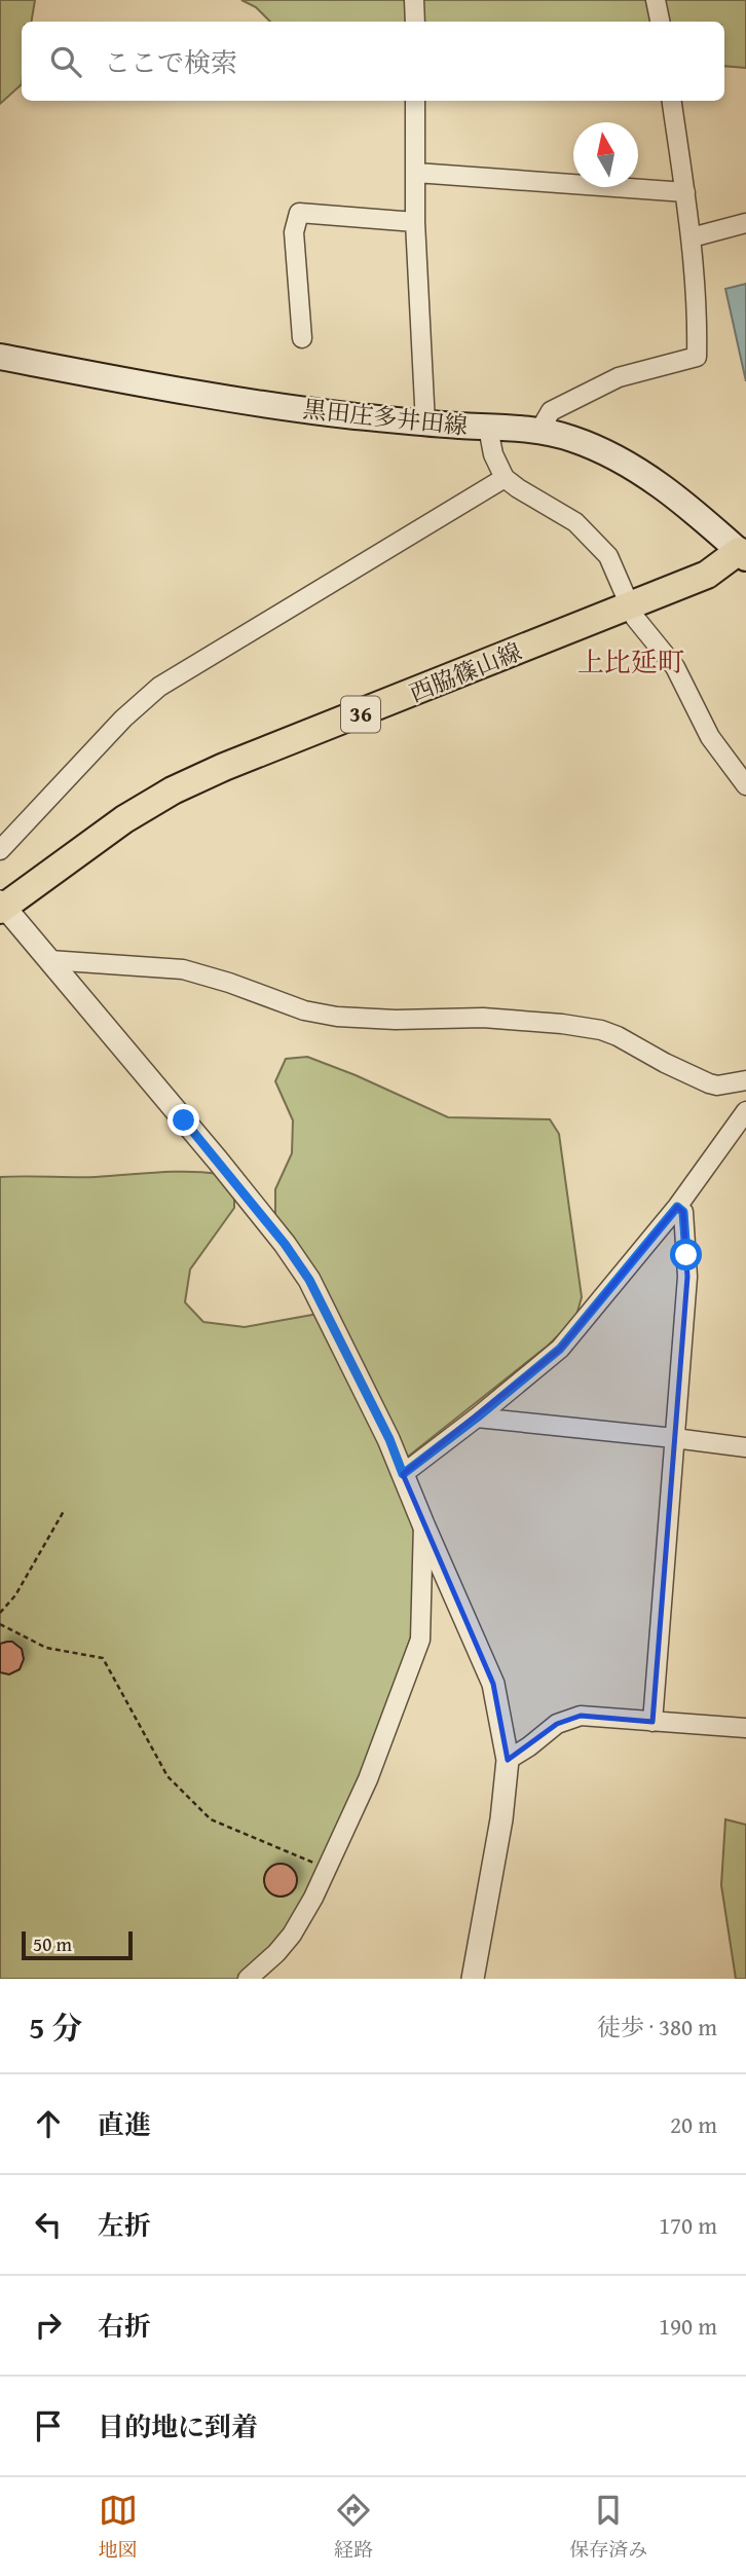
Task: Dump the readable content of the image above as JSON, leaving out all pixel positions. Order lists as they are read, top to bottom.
{
  "streets": {
    "main road": ["黒田庄多井田線", "西脇篠山線", "36"]
  },
  "crossings": [
    ["黒田庄多井田線", "西脇篠山線"]
  ],
  "districts": ["上比延町"],
  "scale_bar": "50 m",
  "north": "top",
  "page": {
    "search": "ここで検索",
    "scale": "50 m",
    "heading": ["5 分", "徒歩 · 380 m"],
    "list": [
      ["直進", "20 m"],
      ["左折", "170 m"],
      ["右折", "190 m"],
      "目的地に到着"
    ],
    "nav": ["地図", "経路", "保存済み"]
  }
}
